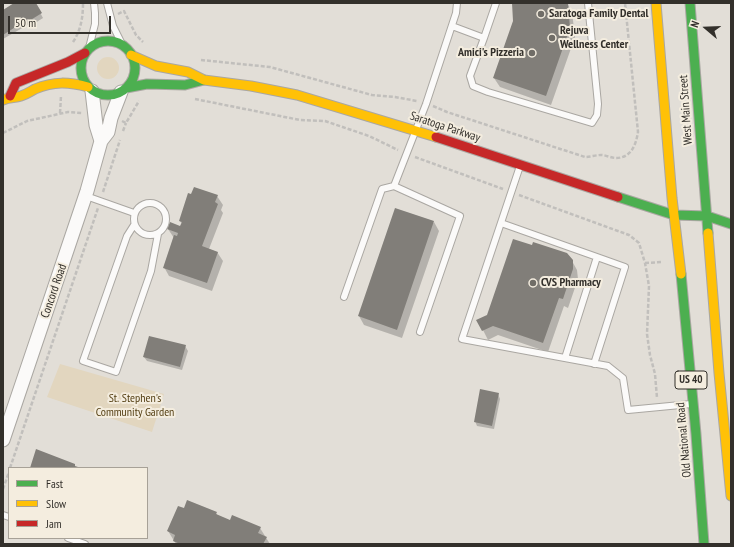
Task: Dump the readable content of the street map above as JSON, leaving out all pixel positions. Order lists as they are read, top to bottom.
{
  "streets": {
    "street": [
      "West Main Street",
      "Saratoga Parkway",
      "Concord Road",
      "US 40",
      "Old National Road"
    ]
  },
  "crossings": [
    ["West Main Street", "Saratoga Parkway"],
    ["West Main Street", "US 40"],
    ["West Main Street", "Old National Road"],
    ["Saratoga Parkway", "Concord Road"],
    ["Saratoga Parkway", "US 40"],
    ["Saratoga Parkway", "Old National Road"]
  ],
  "parks": ["St. Stephen's Community Garden"],
  "places": [
    "Saratoga Family Dental",
    "Rejuva Wellness Center",
    "Amici's Pizzeria",
    "CVS Pharmacy"
  ],
  "legend": ["Fast", "Slow", "Jam"],
  "scale_bar": "50 m",
  "north": "left"
}
